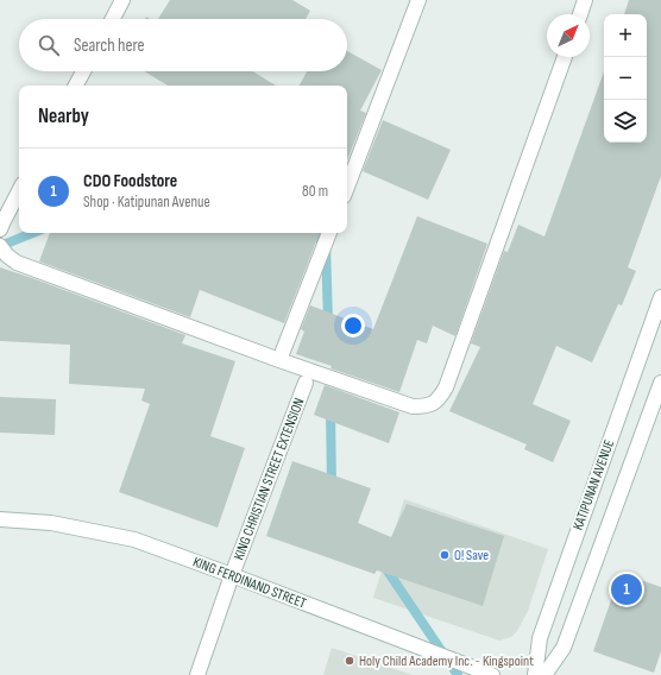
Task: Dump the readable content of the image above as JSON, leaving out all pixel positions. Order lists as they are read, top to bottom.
{
  "streets": {
    "main road": ["KING CHRISTIAN STREET EXTENSION", "KATIPUNAN AVENUE", "KING FERDINAND STREET"]
  },
  "crossings": [
    ["KING CHRISTIAN STREET EXTENSION", "KING FERDINAND STREET"]
  ],
  "places": ["O! Save", "Holy Child Academy Inc. - Kingspoint"],
  "north": "top right",
  "page": {
    "map_buttons": ["+", "−"],
    "search": "Search here",
    "heading": "Nearby",
    "list": [
      {
        "mark": "1",
        "name": "CDO Foodstore",
        "note": "Shop · Katipunan Avenue",
        "value": "80 m"
      }
    ],
    "pins": "1"
  }
}
